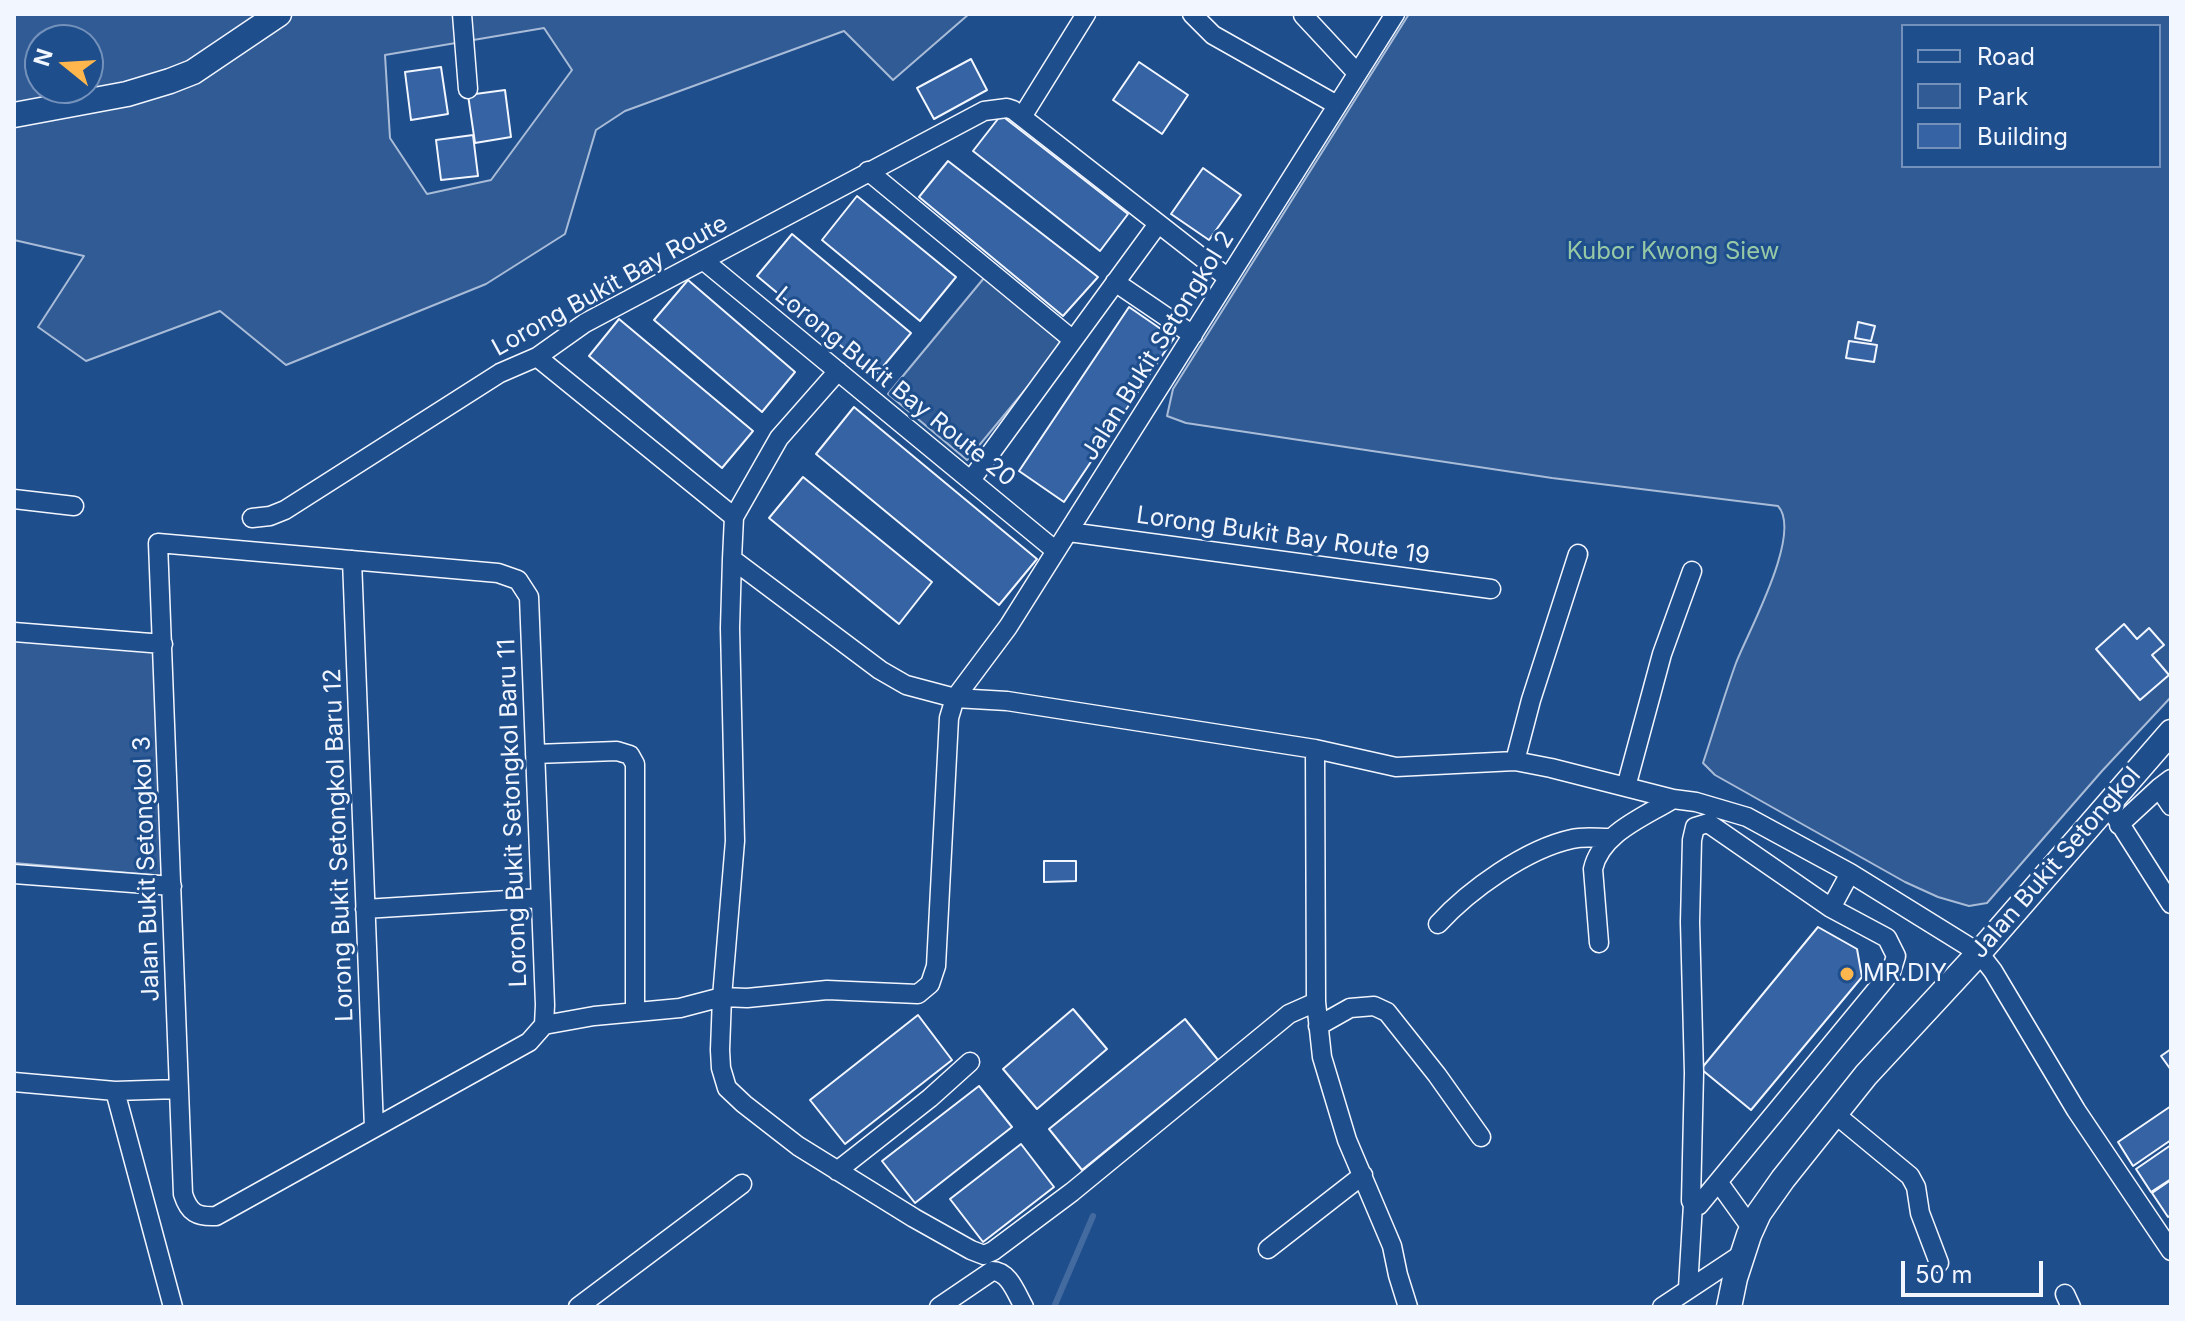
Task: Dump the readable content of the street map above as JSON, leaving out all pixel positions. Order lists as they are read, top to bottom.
{
  "streets": {
    "street": [
      "Lorong Bukit Bay Route",
      "Jalan Bukit Setongkol 2",
      "Lorong Bukit Bay Route 20",
      "Lorong Bukit Bay Route 19",
      "Lorong Bukit Setongkol Baru 11",
      "Lorong Bukit Setongkol Baru 12",
      "Jalan Bukit Setongkol",
      "Jalan Bukit Setongkol 3"
    ]
  },
  "crossings": [
    ["Lorong Bukit Bay Route", "Lorong Bukit Bay Route 20"],
    ["Jalan Bukit Setongkol 2", "Lorong Bukit Bay Route 20"],
    ["Jalan Bukit Setongkol 2", "Lorong Bukit Bay Route 19"],
    ["Lorong Bukit Setongkol Baru 11", "Lorong Bukit Setongkol Baru 12"],
    ["Lorong Bukit Setongkol Baru 11", "Jalan Bukit Setongkol 3"],
    ["Lorong Bukit Setongkol Baru 12", "Jalan Bukit Setongkol 3"]
  ],
  "parks": ["Kubor Kwong Siew"],
  "places": ["MR.DIY"],
  "legend": ["Road", "Park", "Building"],
  "scale_bar": "50 m",
  "north": "left"
}
